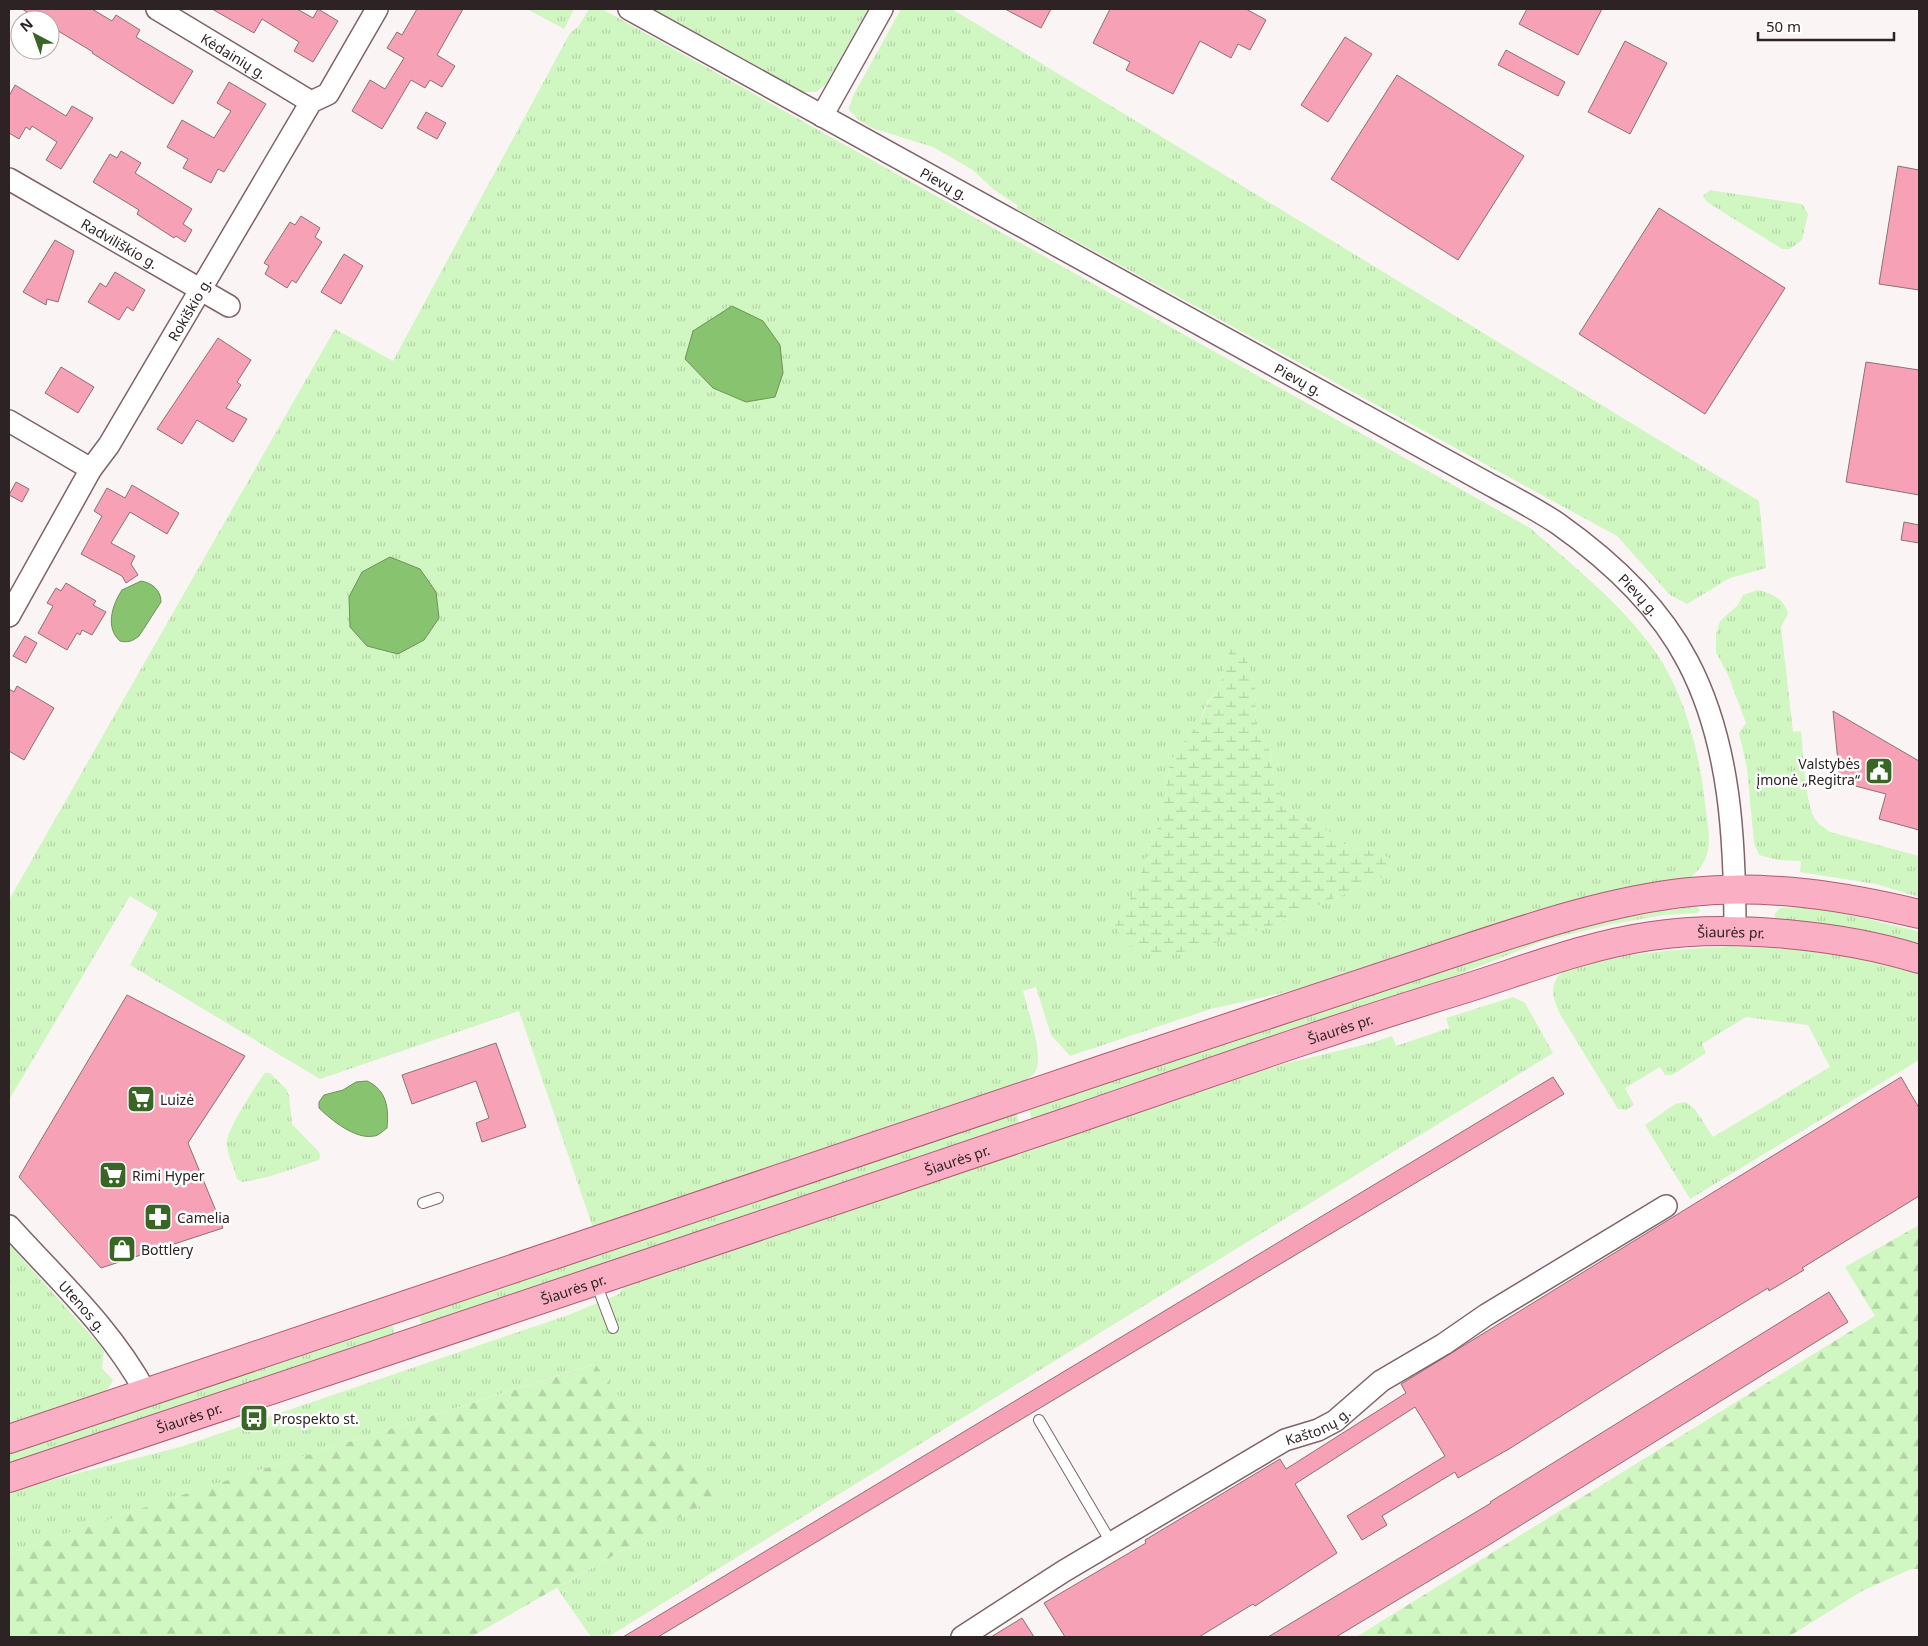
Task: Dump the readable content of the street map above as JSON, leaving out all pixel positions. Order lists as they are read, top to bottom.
{
  "streets": {
    "main road": ["Šiaurės pr."],
    "street": [
      "Kėdainių g.",
      "Pievų g.",
      "Radviliškio g.",
      "Rokiškio g.",
      "Utenos g.",
      "Kaštonų g."
    ]
  },
  "crossings": [
    ["Kėdainių g.", "Rokiškio g."],
    ["Pievų g.", "Šiaurės pr."],
    ["Radviliškio g.", "Rokiškio g."]
  ],
  "places": {
    "public building": ["Valstybės įmonė „Regitra“"],
    "supermarket": ["Luizė", "Rimi Hyper"],
    "pharmacy": ["Camelia"],
    "shop": ["Bottlery"],
    "bus stop": ["Prospekto st."]
  },
  "scale_bar": "50 m",
  "north": "top left"
}
